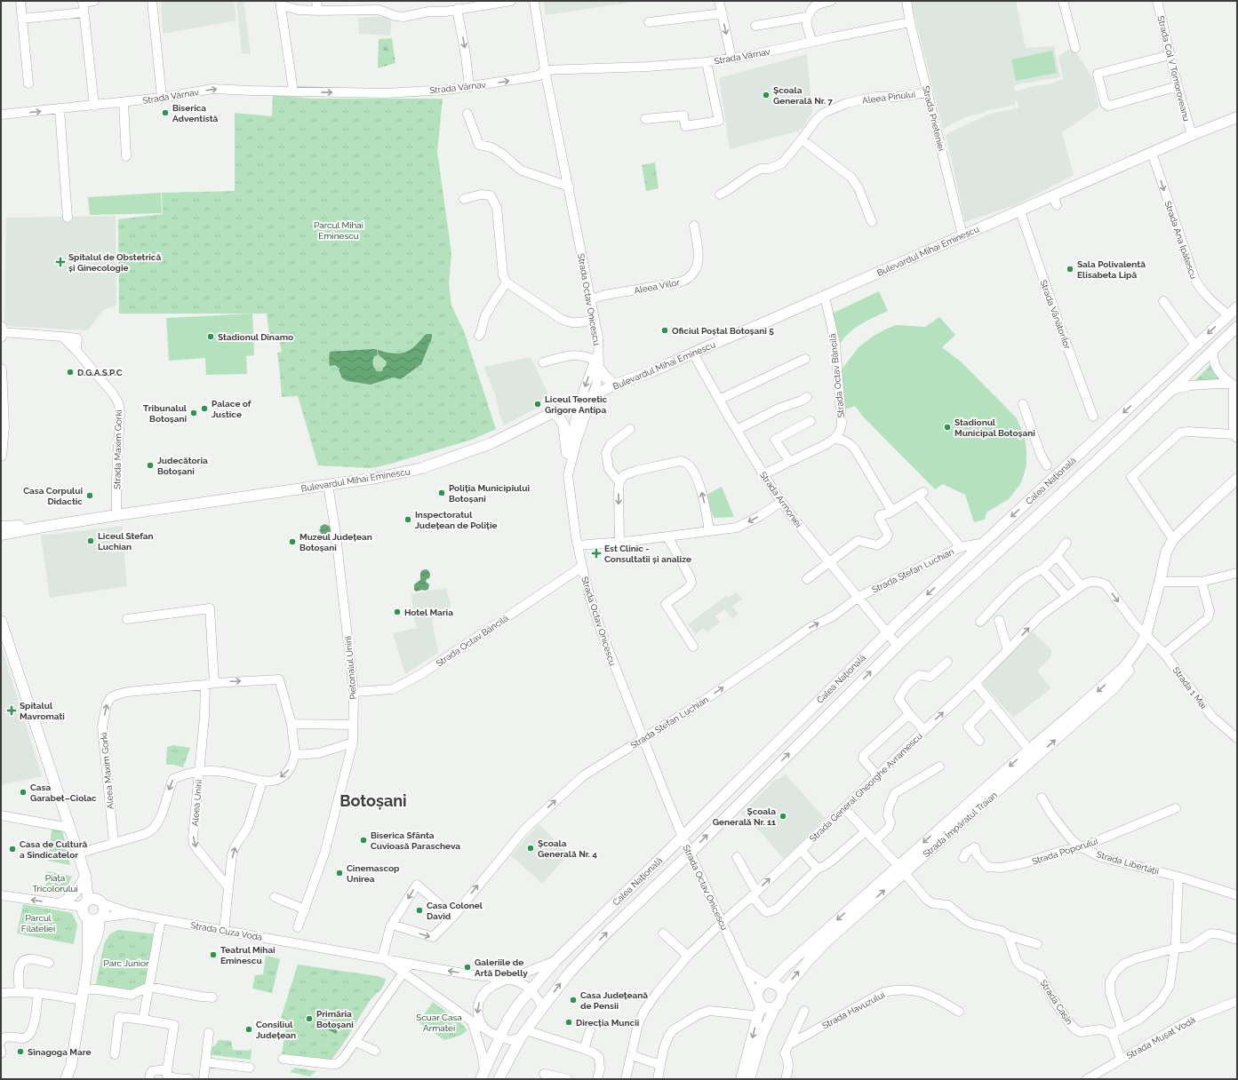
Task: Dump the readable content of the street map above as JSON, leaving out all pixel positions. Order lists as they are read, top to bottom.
{
  "streets": {
    "main road": ["Bulevardul Mihai Eminescu", "Calea Națională", "Strada Împăratul Traian"],
    "street": [
      "Strada Vârnav",
      "Strada Col V Tomoroveanu",
      "Aleea Pinului",
      "Strada Prieteniei",
      "Strada Ana Ipătescu",
      "Aleea Viilor",
      "Strada Octav Onicescu",
      "Strada Vânătorilor",
      "Strada Octav Băncilă",
      "Strada Maxim Gorki",
      "Strada Armoniei",
      "Strada Ștefan Luchian",
      "Pietonalul Unirii",
      "Strada 1 Mai",
      "Aleea Maxim Gorki",
      "Strada General Gheorghe Avramescu",
      "Aleea Unirii",
      "Strada Poporului",
      "Strada Libertății",
      "Strada Cuza Vodă",
      "Strada Cașin",
      "Strada Havuzului",
      "Strada Mușat Vodă"
    ]
  },
  "crossings": [
    ["Strada Vârnav", "Strada Prieteniei"],
    ["Strada Vârnav", "Strada Octav Onicescu"],
    ["Strada Col V Tomoroveanu", "Bulevardul Mihai Eminescu"],
    ["Aleea Pinului", "Strada Prieteniei"],
    ["Strada Prieteniei", "Bulevardul Mihai Eminescu"],
    ["Strada Ana Ipătescu", "Bulevardul Mihai Eminescu"],
    ["Strada Ana Ipătescu", "Calea Națională"],
    ["Bulevardul Mihai Eminescu", "Strada Octav Onicescu"],
    ["Bulevardul Mihai Eminescu", "Strada Vânătorilor"],
    ["Bulevardul Mihai Eminescu", "Strada Octav Băncilă"],
    ["Bulevardul Mihai Eminescu", "Strada Maxim Gorki"],
    ["Bulevardul Mihai Eminescu", "Strada Armoniei"],
    ["Bulevardul Mihai Eminescu", "Pietonalul Unirii"],
    ["Aleea Viilor", "Strada Octav Onicescu"],
    ["Strada Octav Onicescu", "Strada Octav Băncilă"],
    ["Strada Octav Onicescu", "Calea Națională"],
    ["Strada Octav Onicescu", "Strada Ștefan Luchian"],
    ["Strada Octav Onicescu", "Strada General Gheorghe Avramescu"],
    ["Strada Octav Onicescu", "Strada Împăratul Traian"],
    ["Strada Octav Băncilă", "Pietonalul Unirii"],
    ["Calea Națională", "Strada Armoniei"],
    ["Calea Națională", "Strada Ștefan Luchian"],
    ["Calea Națională", "Strada Cuza Vodă"],
    ["Strada Armoniei", "Strada Ștefan Luchian"],
    ["Strada 1 Mai", "Strada General Gheorghe Avramescu"],
    ["Strada 1 Mai", "Strada Împăratul Traian"],
    ["Strada General Gheorghe Avramescu", "Strada Împăratul Traian"],
    ["Strada Poporului", "Strada Libertății"]
  ],
  "one_way": ["Strada Vârnav", "Strada Ștefan Luchian"],
  "districts": ["Botoșani"],
  "parks": [
    "Parcul Mihai Eminescu",
    "Piața Tricolorului",
    "Parcul Filateliei",
    "Parc Junior",
    "Scuar Casa Armatei"
  ],
  "places": {
    "other": [
      "Școala Generală Nr. 7",
      "Biserica Adventistă",
      "Sala Polivalentă Elisabeta Lipă",
      "Oficiul Poștal Botoșani 5",
      "Stadionul Dinamo",
      "D.G.A.S.P.C",
      "Liceul Teoretic Grigore Antipa",
      "Palace of Justice",
      "Tribunalul Botoșani",
      "Stadionul Municipal Botoșani",
      "Judecătoria Botoșani",
      "Poliția Municipiului Botoșani",
      "Casa Corpului Didactic",
      "Inspectoratul Județean de Poliție",
      "Liceul Stefan Luchian",
      "Muzeul Județean Botoșani",
      "Hotel Maria",
      "Casa Garabet–Ciolac",
      "Școala Generală Nr. 11",
      "Biserica Sfânta Cuvioasă Parascheva",
      "Școala Generală Nr. 4",
      "Casa de Cultură a Sindicatelor",
      "Cinemascop Unirea",
      "Casa Colonel David",
      "Teatrul Mihai Eminescu",
      "Galeriile de Artă Debelly",
      "Casa Județeană de Pensii",
      "Primăria Botoșani",
      "Direcția Muncii",
      "Consiliul Județean",
      "Sinagoga Mare"
    ],
    "health": ["Spitalul de Obstetrică și Ginecologie", "Est Clinic - Consultatii și analize", "Spitalul Mavromati"]
  }
}
